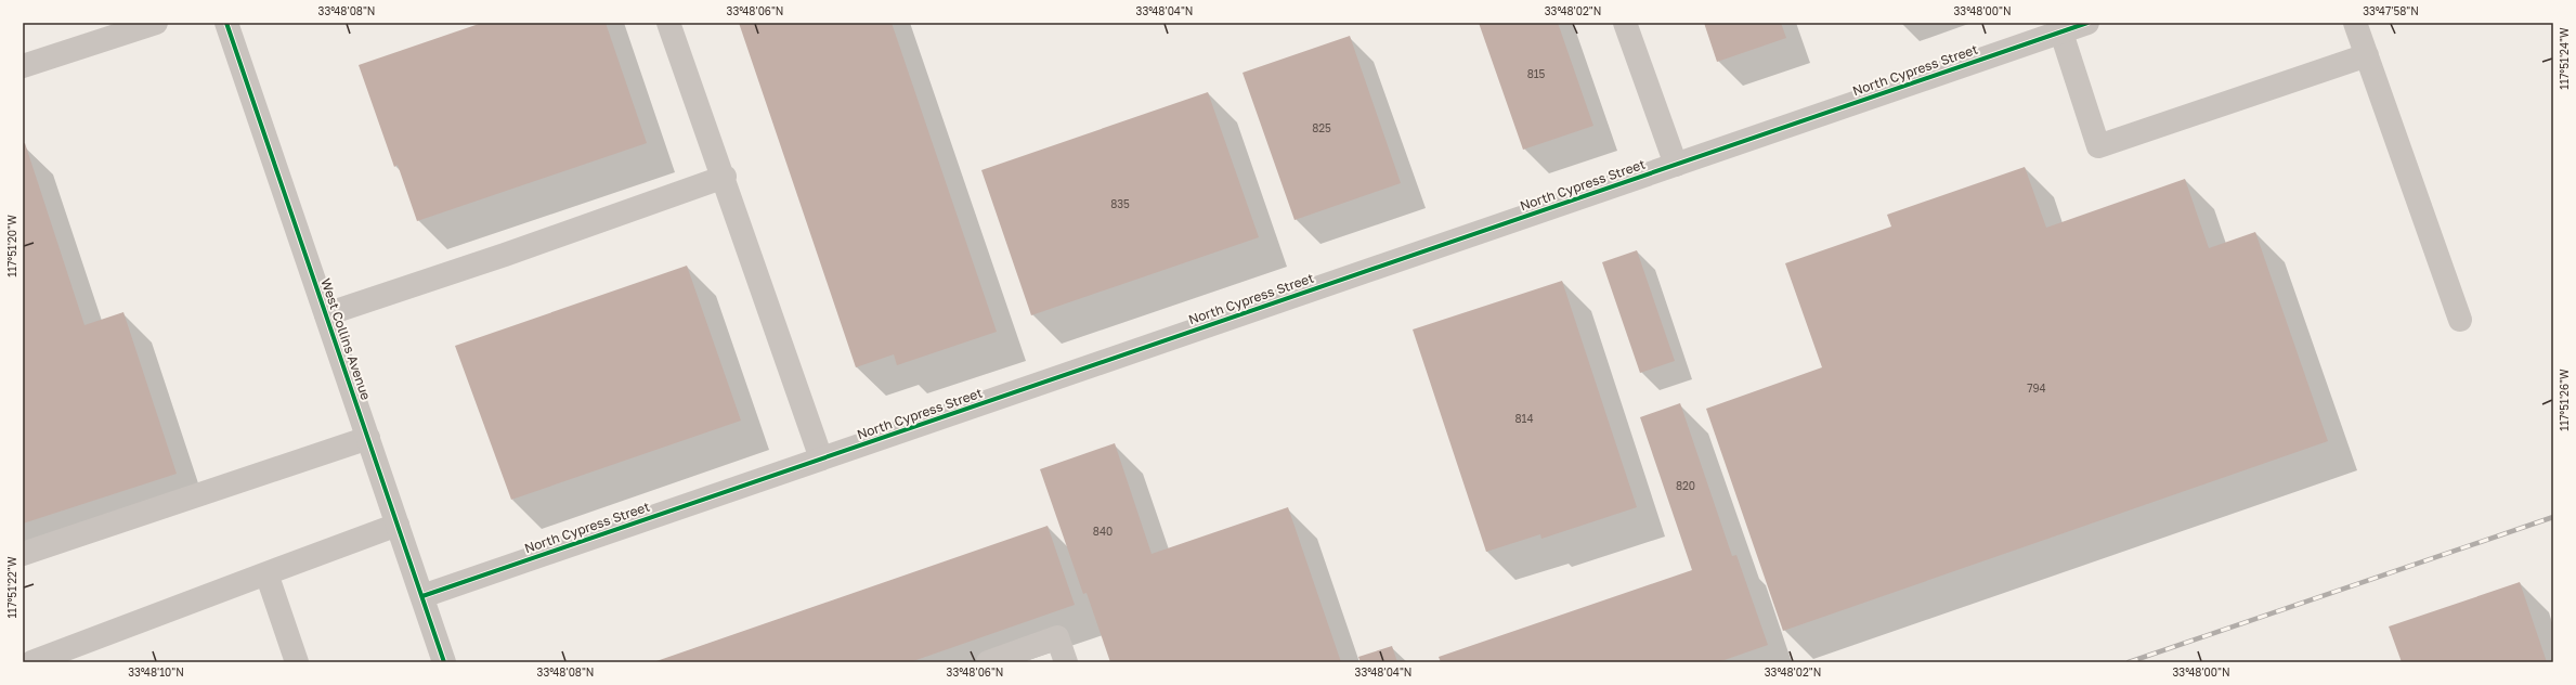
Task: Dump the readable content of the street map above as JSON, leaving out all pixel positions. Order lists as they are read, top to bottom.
{
  "streets": {
    "street": ["North Cypress Street", "West Collins Avenue"]
  },
  "crossings": [
    ["North Cypress Street", "West Collins Avenue"]
  ],
  "house_numbers": [
    "815",
    "825",
    "835",
    "794",
    "814",
    "820",
    "840"
  ],
  "coordinates": [
    "33°48'08\"N",
    "33°48'06\"N",
    "33°48'04\"N",
    "33°48'02\"N",
    "33°48'00\"N",
    "33°47'58\"N",
    "117°51'24\"W",
    "117°51'20\"W",
    "117°51'26\"W",
    "117°51'22\"W",
    "33°48'10\"N"
  ]
}
